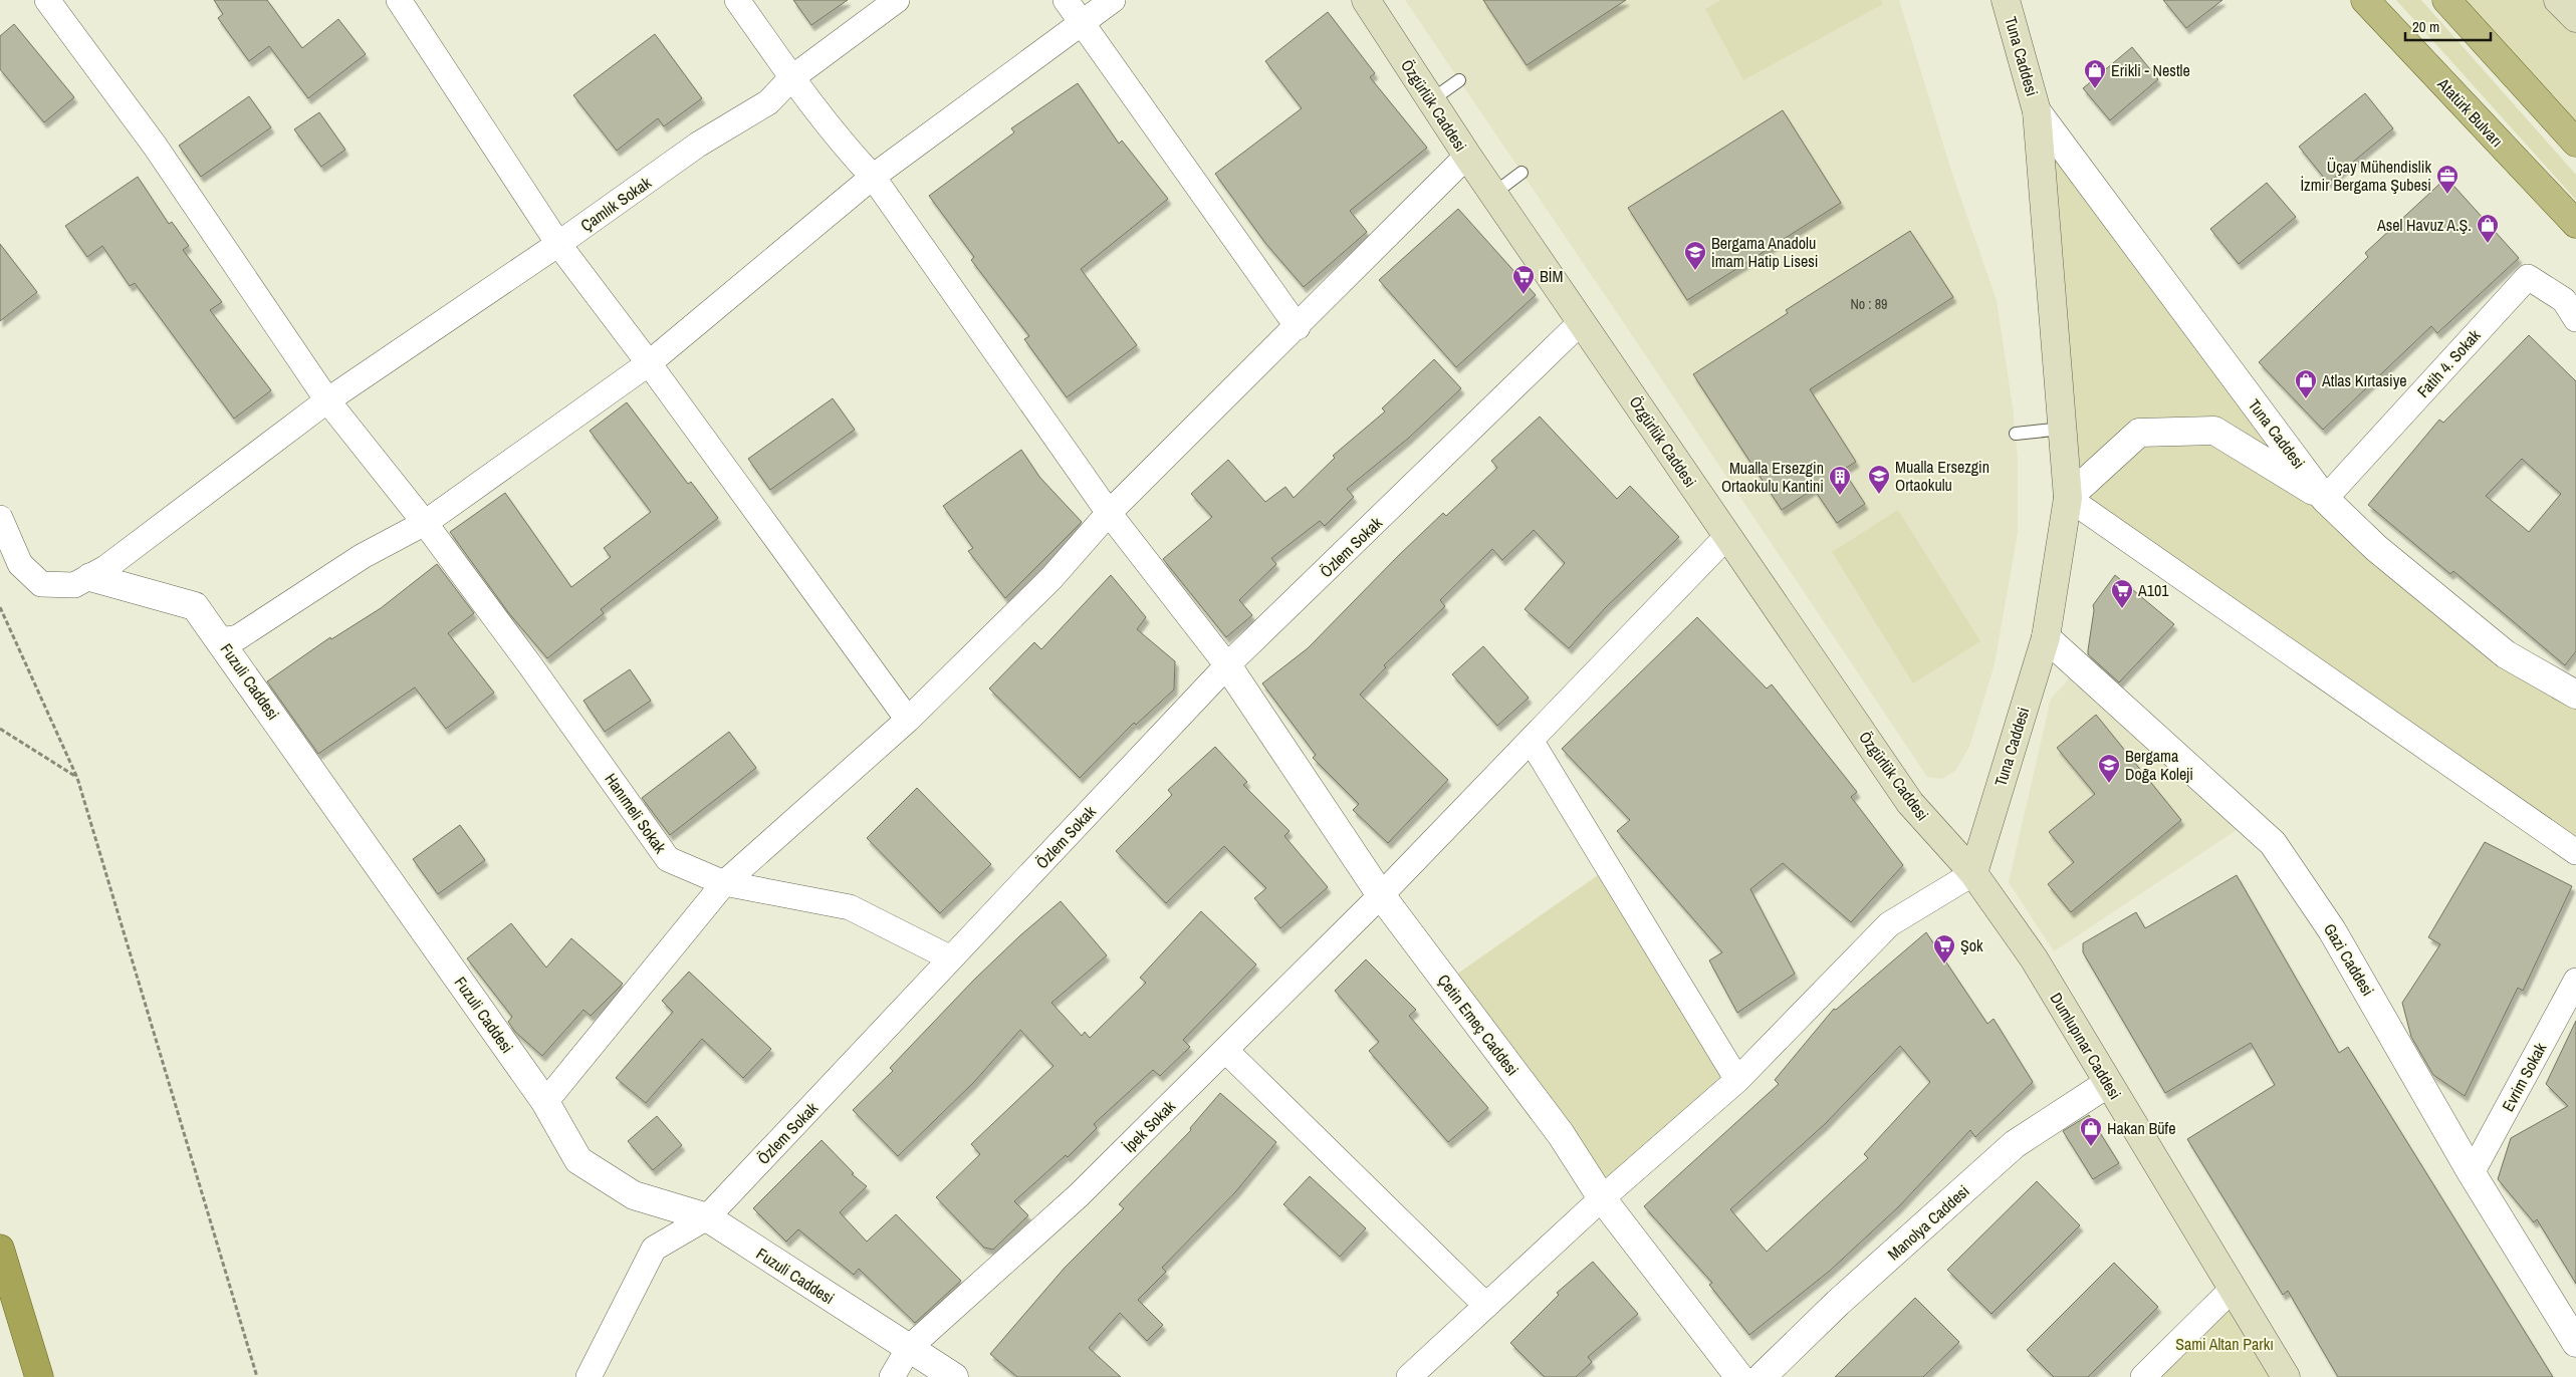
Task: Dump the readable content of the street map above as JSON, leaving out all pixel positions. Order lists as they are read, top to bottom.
{
  "streets": {
    "main road": [
      "Tuna Caddesi",
      "Özgürlük Caddesi",
      "Atatürk Bulvarı",
      "Dumlupınar Caddesi"
    ],
    "street": [
      "Çamlık Sokak",
      "Fatih 4. Sokak",
      "Özlem Sokak",
      "Fuzuli Caddesi",
      "Hanımeli Sokak",
      "Gazi Caddesi",
      "Çetin Emeç Caddesi",
      "Evrim Sokak",
      "İpek Sokak",
      "Manolya Caddesi"
    ]
  },
  "crossings": [
    ["Tuna Caddesi", "Özgürlük Caddesi"],
    ["Tuna Caddesi", "Fatih 4. Sokak"],
    ["Tuna Caddesi", "Gazi Caddesi"],
    ["Tuna Caddesi", "Dumlupınar Caddesi"],
    ["Özgürlük Caddesi", "Özlem Sokak"],
    ["Özgürlük Caddesi", "Dumlupınar Caddesi"],
    ["Özgürlük Caddesi", "İpek Sokak"],
    ["Çamlık Sokak", "Fuzuli Caddesi"],
    ["Çamlık Sokak", "Hanımeli Sokak"],
    ["Özlem Sokak", "Fuzuli Caddesi"],
    ["Özlem Sokak", "Hanımeli Sokak"],
    ["Özlem Sokak", "Çetin Emeç Caddesi"],
    ["Fuzuli Caddesi", "İpek Sokak"],
    ["Gazi Caddesi", "Evrim Sokak"],
    ["Çetin Emeç Caddesi", "İpek Sokak"],
    ["Dumlupınar Caddesi", "Manolya Caddesi"]
  ],
  "parks": ["Sami Altan Parkı"],
  "places": {
    "shop": [
      "Erikli - Nestle",
      "Asel Havuz A.Ş.",
      "Atlas Kırtasiye",
      "Hakan Büfe"
    ],
    "office": ["Üçay Mühendislik İzmir Bergama Şubesi"],
    "school or university": ["Bergama Anadolu İmam Hatip Lisesi", "Mualla Ersezgin Ortaokulu", "Bergama Doğa Koleji"],
    "supermarket": ["BİM", "A101", "Şok"],
    "building": ["Mualla Ersezgin Ortaokulu Kantini"]
  },
  "house_numbers": ["No : 89"],
  "scale_bar": "20 m"
}
